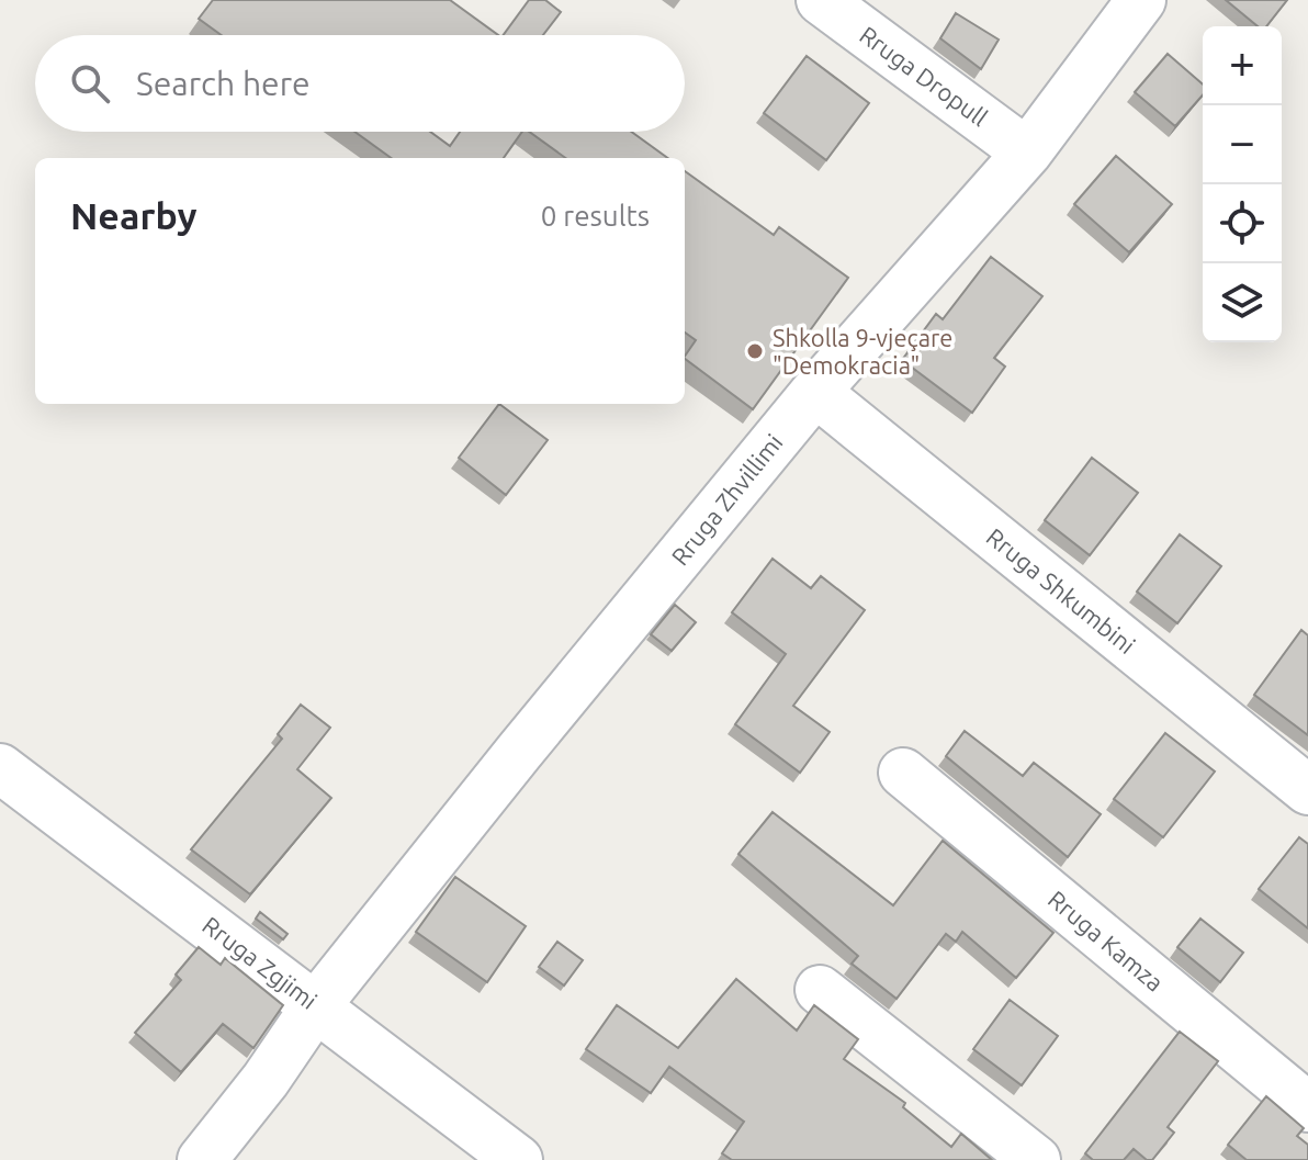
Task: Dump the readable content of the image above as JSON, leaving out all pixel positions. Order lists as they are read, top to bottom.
{
  "streets": {
    "street": [
      "Rruga Dropull",
      "Rruga Zhvillimi",
      "Rruga Shkumbini",
      "Rruga Kamza",
      "Rruga Zgjimi"
    ]
  },
  "crossings": [
    ["Rruga Dropull", "Rruga Zhvillimi"],
    ["Rruga Zhvillimi", "Rruga Shkumbini"],
    ["Rruga Zhvillimi", "Rruga Zgjimi"]
  ],
  "places": ["Shkolla 9-vjeçare \"Demokracia\""],
  "page": {
    "map_buttons": ["+", "−"],
    "search": "Search here",
    "heading": ["Nearby", "0 results"]
  }
}
